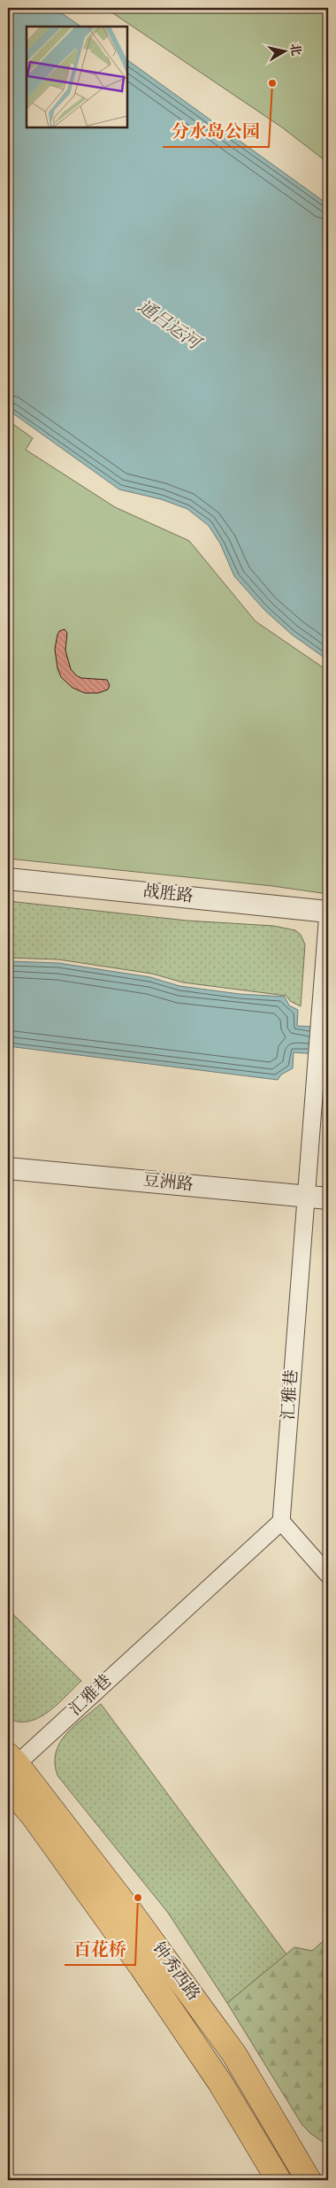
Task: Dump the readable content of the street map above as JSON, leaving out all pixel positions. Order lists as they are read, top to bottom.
{
  "streets": {
    "main road": ["钟秀西路"],
    "street": ["战胜路", "豆洲路", "汇雅巷"]
  },
  "crossings": [
    ["战胜路", "汇雅巷"],
    ["豆洲路", "汇雅巷"],
    ["汇雅巷", "钟秀西路"]
  ],
  "water": ["通吕运河"],
  "places": ["分水岛公园", "百花桥"],
  "north": "right"
}
